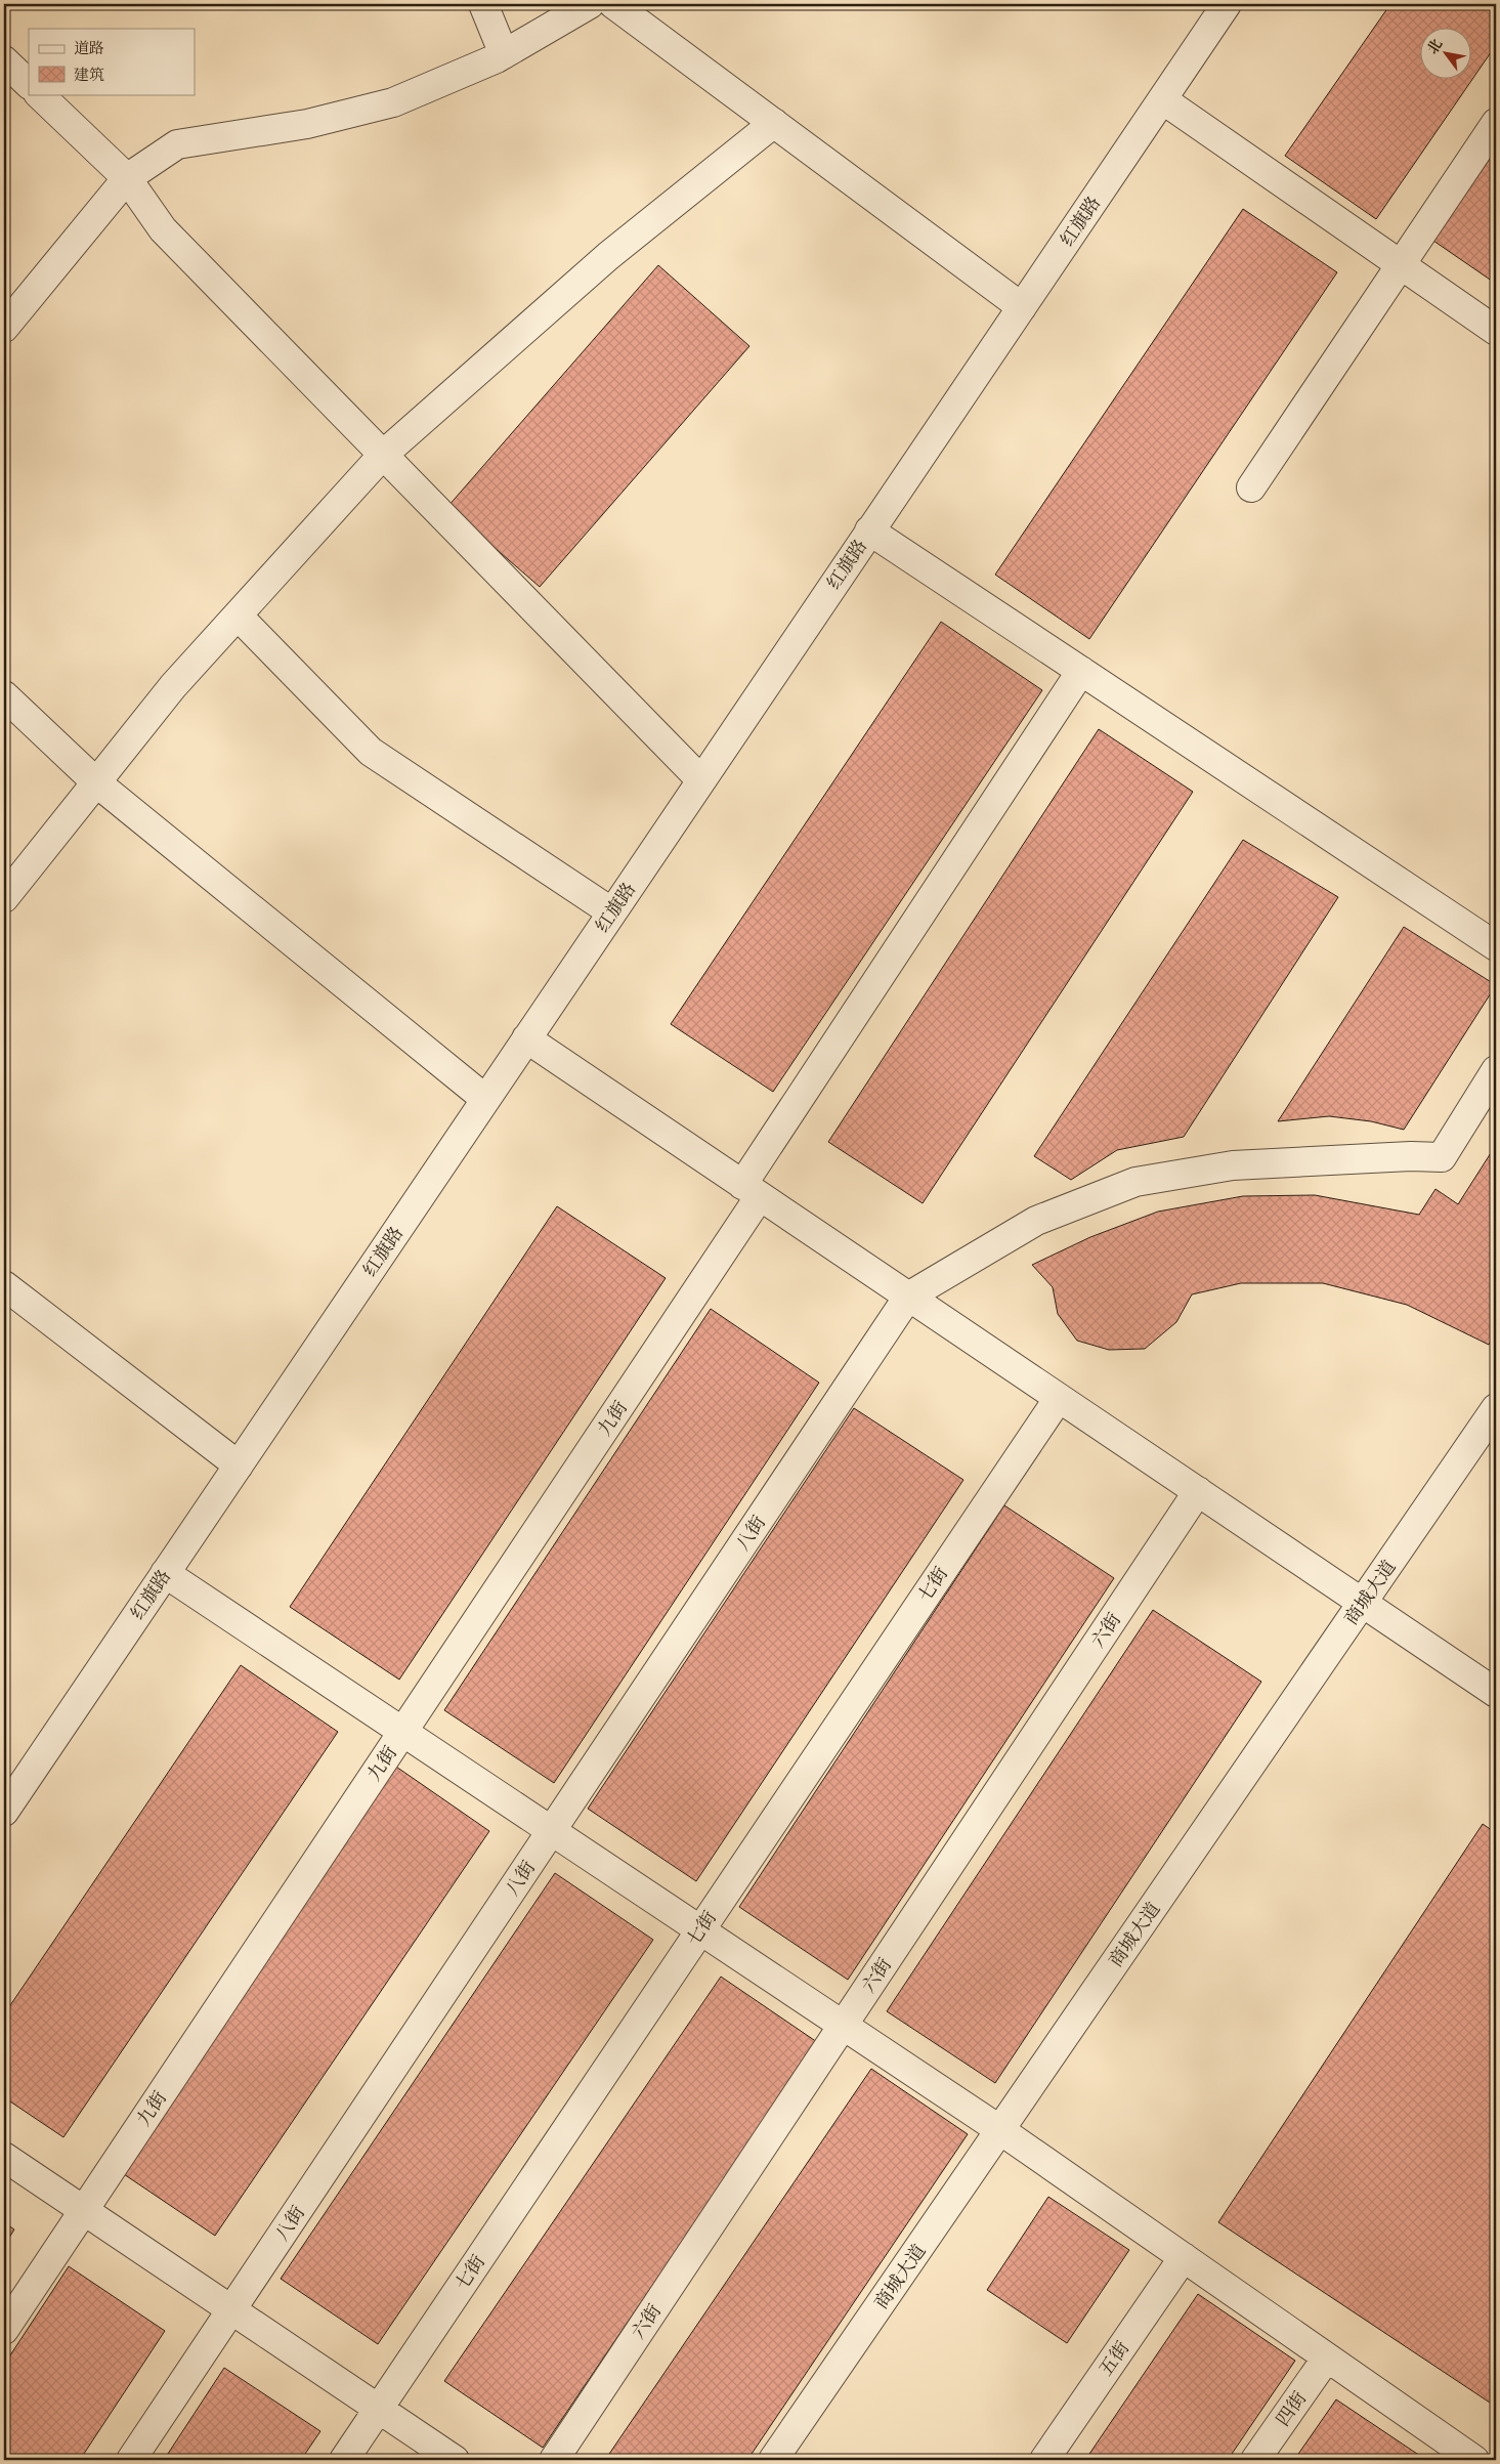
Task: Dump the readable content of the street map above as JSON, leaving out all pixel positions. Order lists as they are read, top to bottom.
{
  "streets": {
    "street": [
      "红旗路",
      "九街",
      "八街",
      "七街",
      "商城大道",
      "六街",
      "五街",
      "四街"
    ]
  },
  "legend": ["道路", "建筑"],
  "north": "top left"
}
